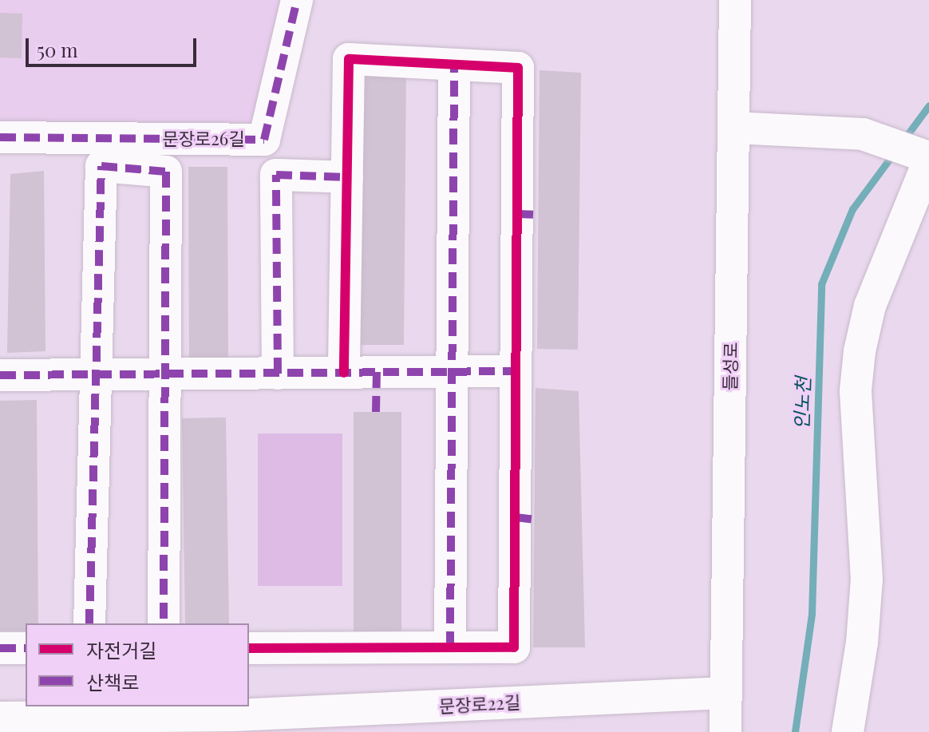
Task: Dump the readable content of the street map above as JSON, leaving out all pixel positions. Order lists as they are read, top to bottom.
{
  "streets": {
    "street": ["문장로26길", "들성로", "문장로22길"]
  },
  "crossings": [
    ["들성로", "문장로22길"]
  ],
  "water": ["인노천"],
  "legend": ["자전거길", "산책로"],
  "scale_bar": "50 m"
}
